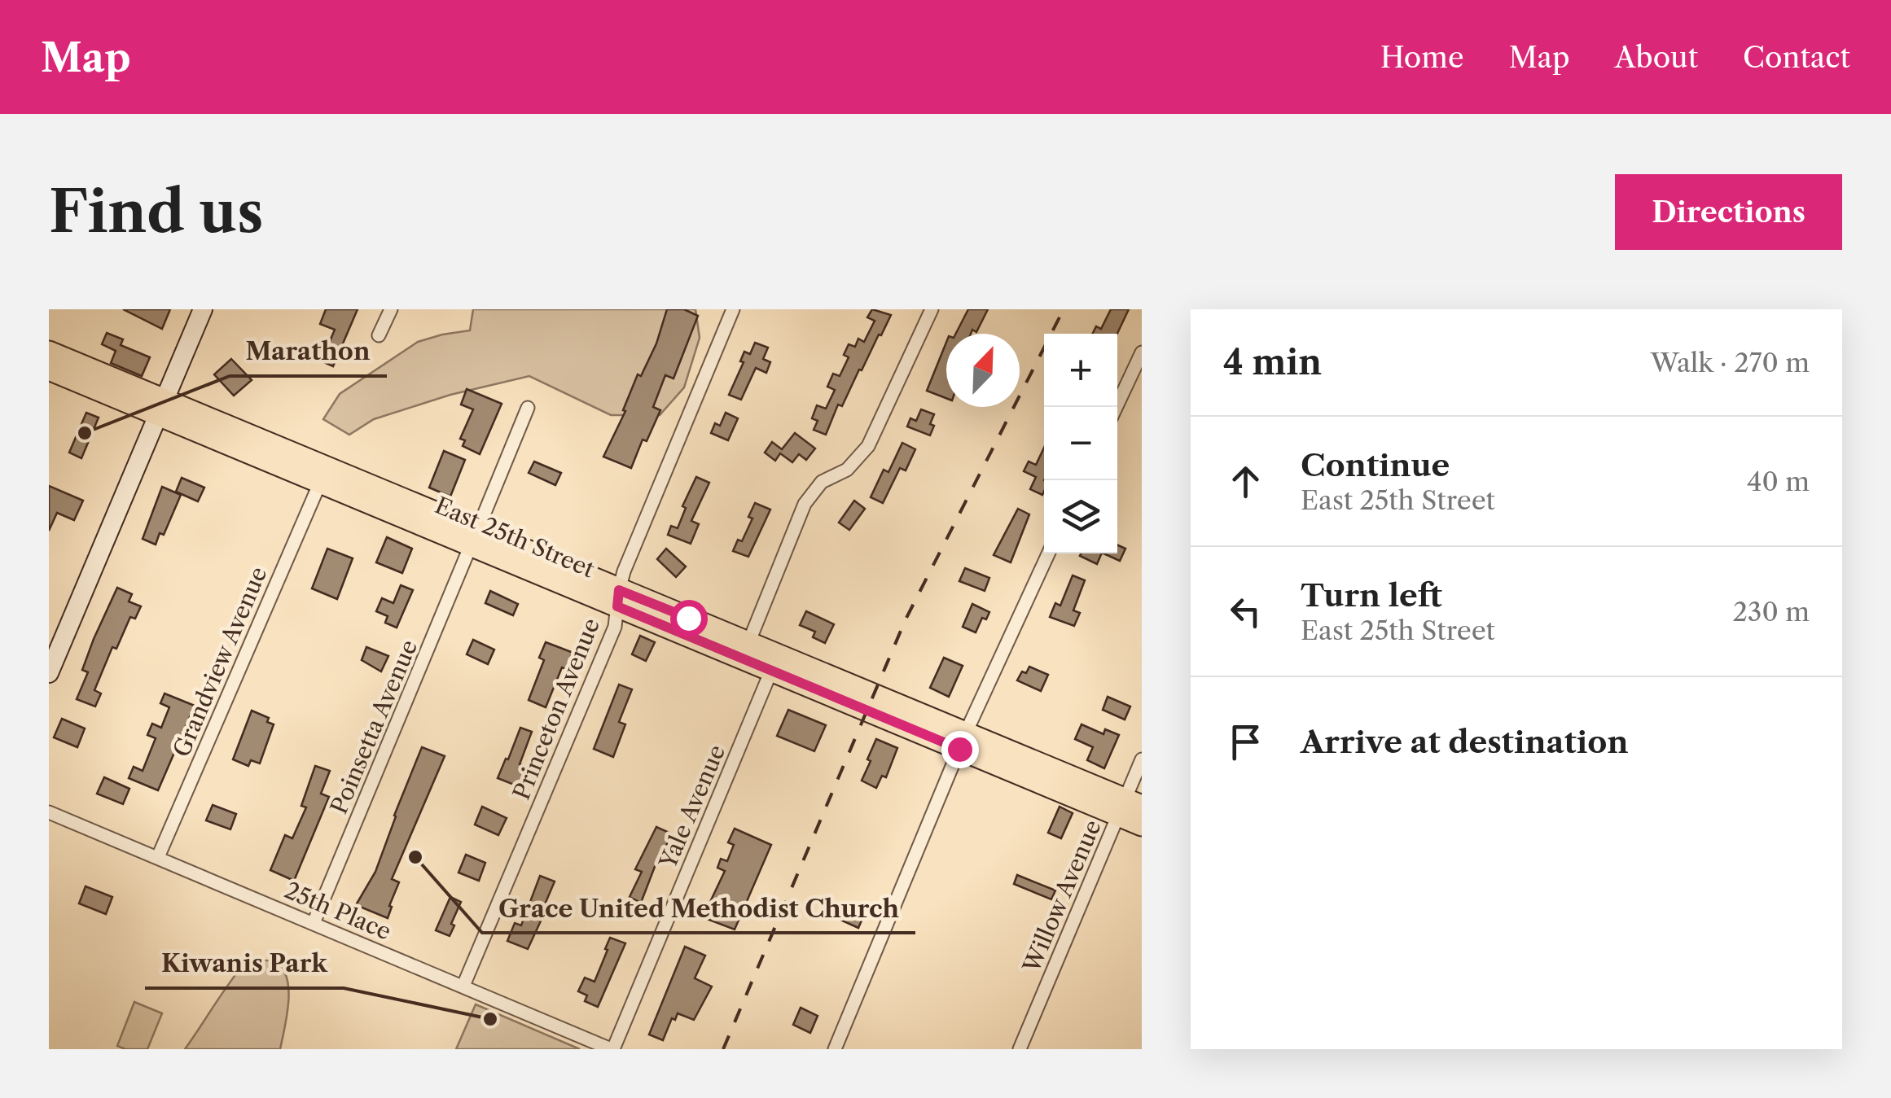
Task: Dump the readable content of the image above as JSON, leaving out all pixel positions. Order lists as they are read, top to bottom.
{
  "streets": {
    "main road": ["East 25th Street"],
    "street": [
      "Grandview Avenue",
      "Princeton Avenue",
      "Poinsetta Avenue",
      "Yale Avenue",
      "Willow Avenue",
      "25th Place"
    ]
  },
  "crossings": [
    ["East 25th Street", "Grandview Avenue"],
    ["East 25th Street", "Princeton Avenue"],
    ["East 25th Street", "Poinsetta Avenue"],
    ["East 25th Street", "Yale Avenue"],
    ["East 25th Street", "Willow Avenue"],
    ["Grandview Avenue", "25th Place"],
    ["Princeton Avenue", "25th Place"],
    ["Poinsetta Avenue", "25th Place"],
    ["Yale Avenue", "25th Place"]
  ],
  "places": ["Marathon", "Grace United Methodist Church", "Kiwanis Park"],
  "north": "top right",
  "page": {
    "header": "Map",
    "nav": [
      "Home",
      "Map",
      "About",
      "Contact"
    ],
    "buttons": "Directions",
    "title": "Find us",
    "heading": ["4 min", "Walk · 270 m"],
    "map_buttons": ["+", "−"],
    "list": [
      ["Continue", "East 25th Street", "40 m"],
      ["Turn left", "East 25th Street", "230 m"],
      "Arrive at destination"
    ]
  }
}
